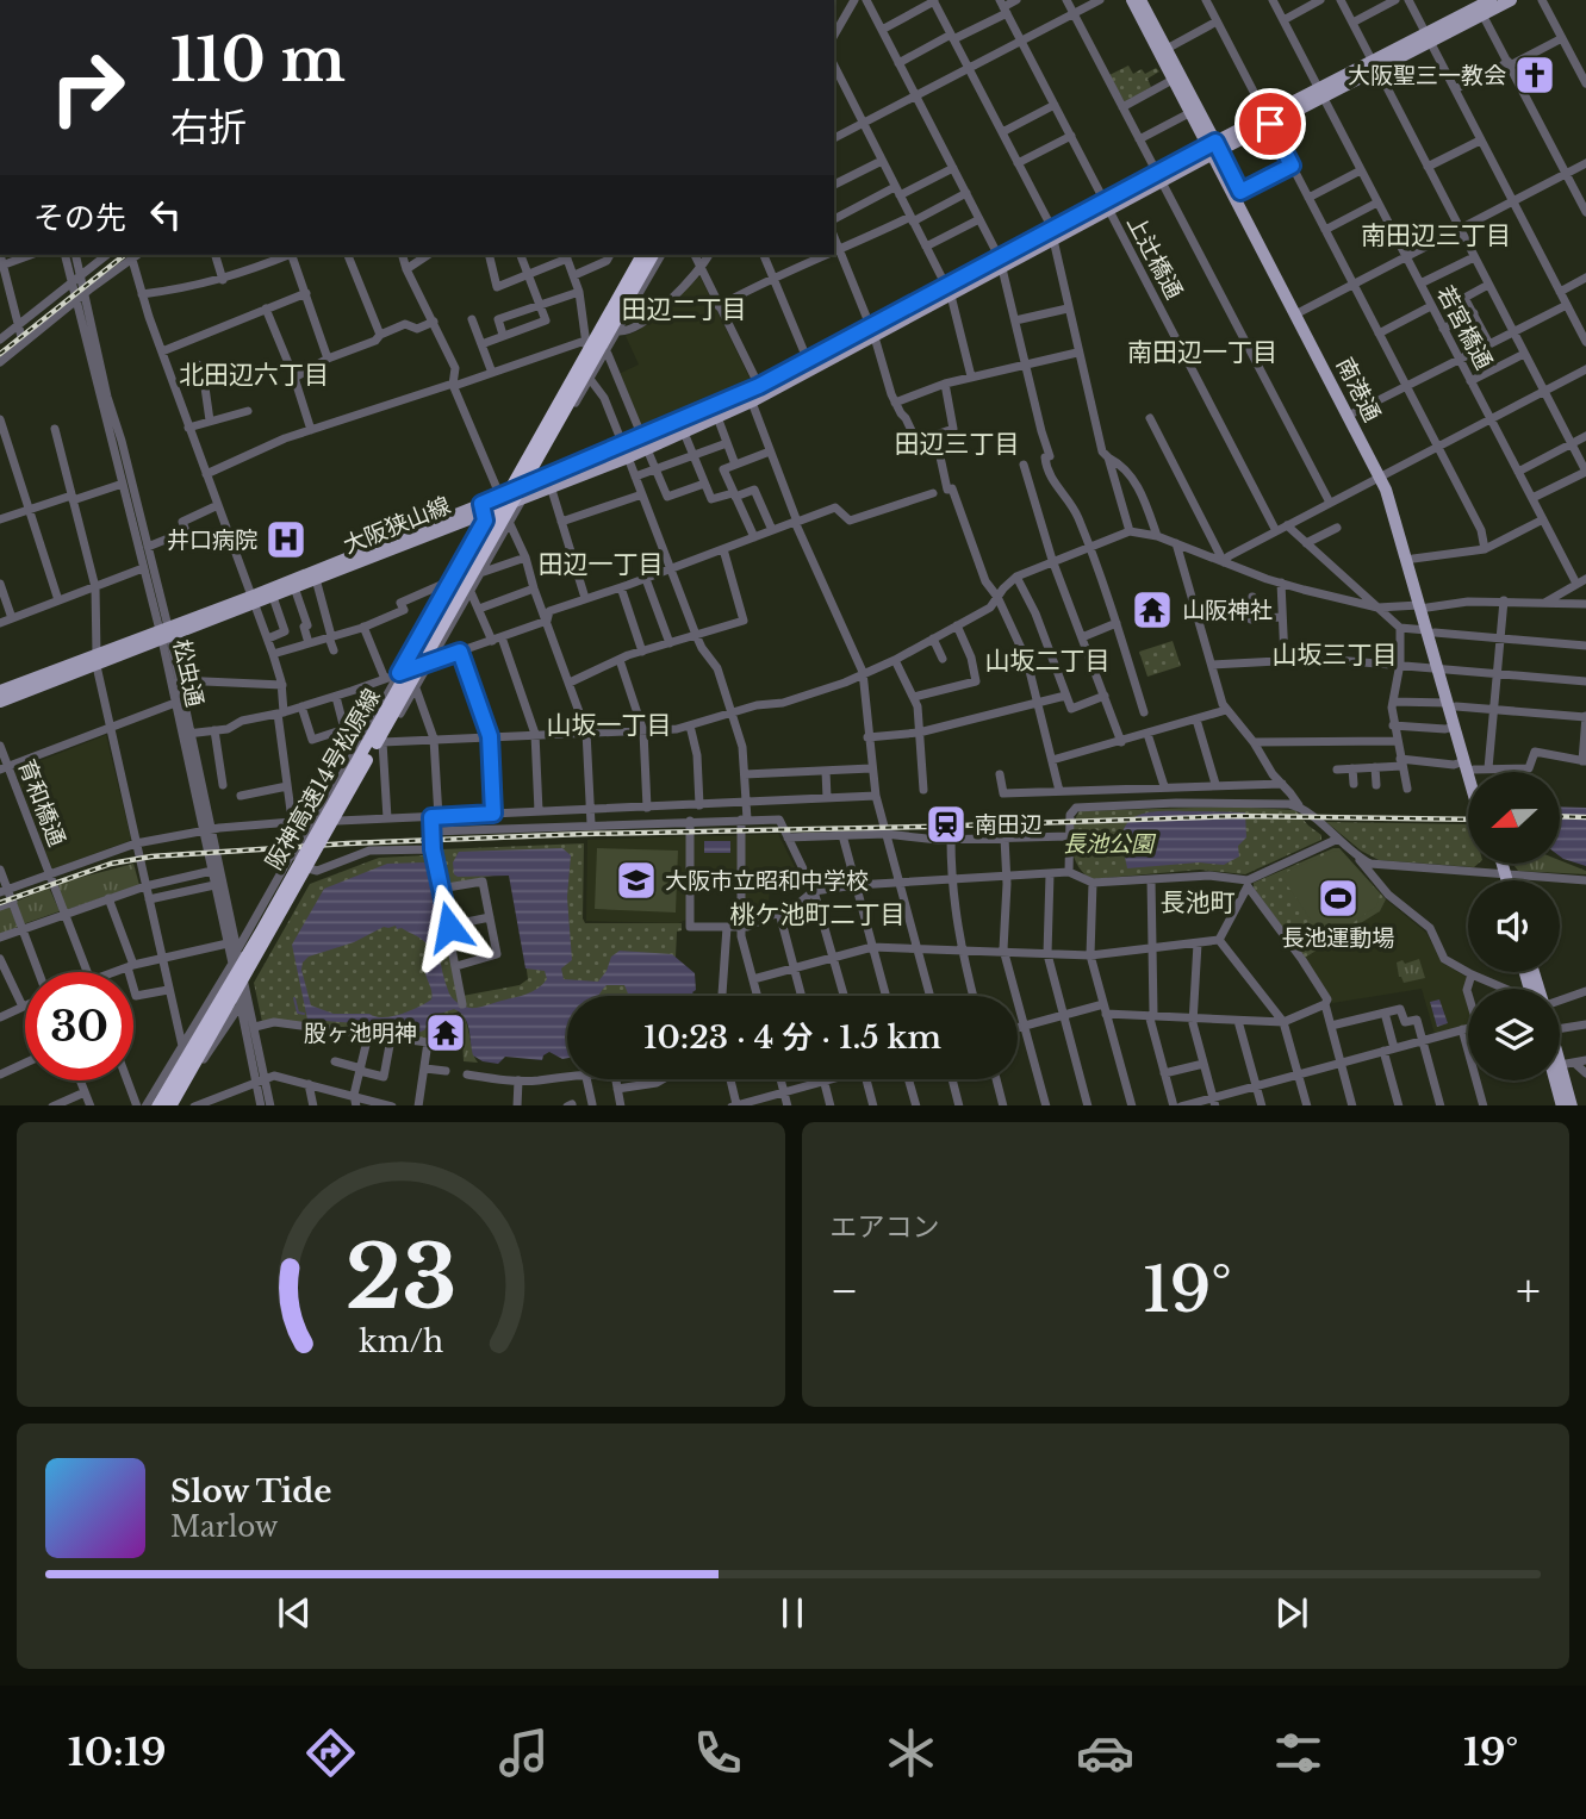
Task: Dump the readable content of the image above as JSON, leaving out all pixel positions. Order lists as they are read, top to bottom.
{
  "streets": {
    "highway": ["阪神高速14号松原線"],
    "main road": ["南港通", "大阪狭山線"],
    "street": [
      "上辻橋通",
      "若宮橋通",
      "松虫通",
      "育和橋通"
    ]
  },
  "crossings": [
    ["上辻橋通", "大阪狭山線"],
    ["若宮橋通", "大阪狭山線"],
    ["南港通", "大阪狭山線"],
    ["大阪狭山線", "松虫通"]
  ],
  "districts": [
    "南田辺三丁目",
    "田辺二丁目",
    "南田辺一丁目",
    "北田辺六丁目",
    "田辺三丁目",
    "田辺一丁目",
    "山坂三丁目",
    "山坂二丁目",
    "山坂一丁目",
    "長池町",
    "桃ケ池町二丁目"
  ],
  "parks": ["長池公園"],
  "places": {
    "church": ["大阪聖三一教会"],
    "hospital": ["井口病院"],
    "temple": ["山阪神社", "股ヶ池明神"],
    "station": ["南田辺"],
    "school or university": ["大阪市立昭和中学校"],
    "sports": ["長池運動場"]
  },
  "north": "left",
  "page": {
    "turn": ["110 m", "右折"],
    "then": "その先",
    "limit": "30",
    "trip": "10:23 · 4 分 · 1.5 km",
    "tile": "エアコン",
    "heat": ["−", "19°", "+"],
    "song": ["Slow Tide", "Marlow"],
    "tabs": ["10:19", "19°"],
    "gauge": ["23", "km/h"]
  }
}
